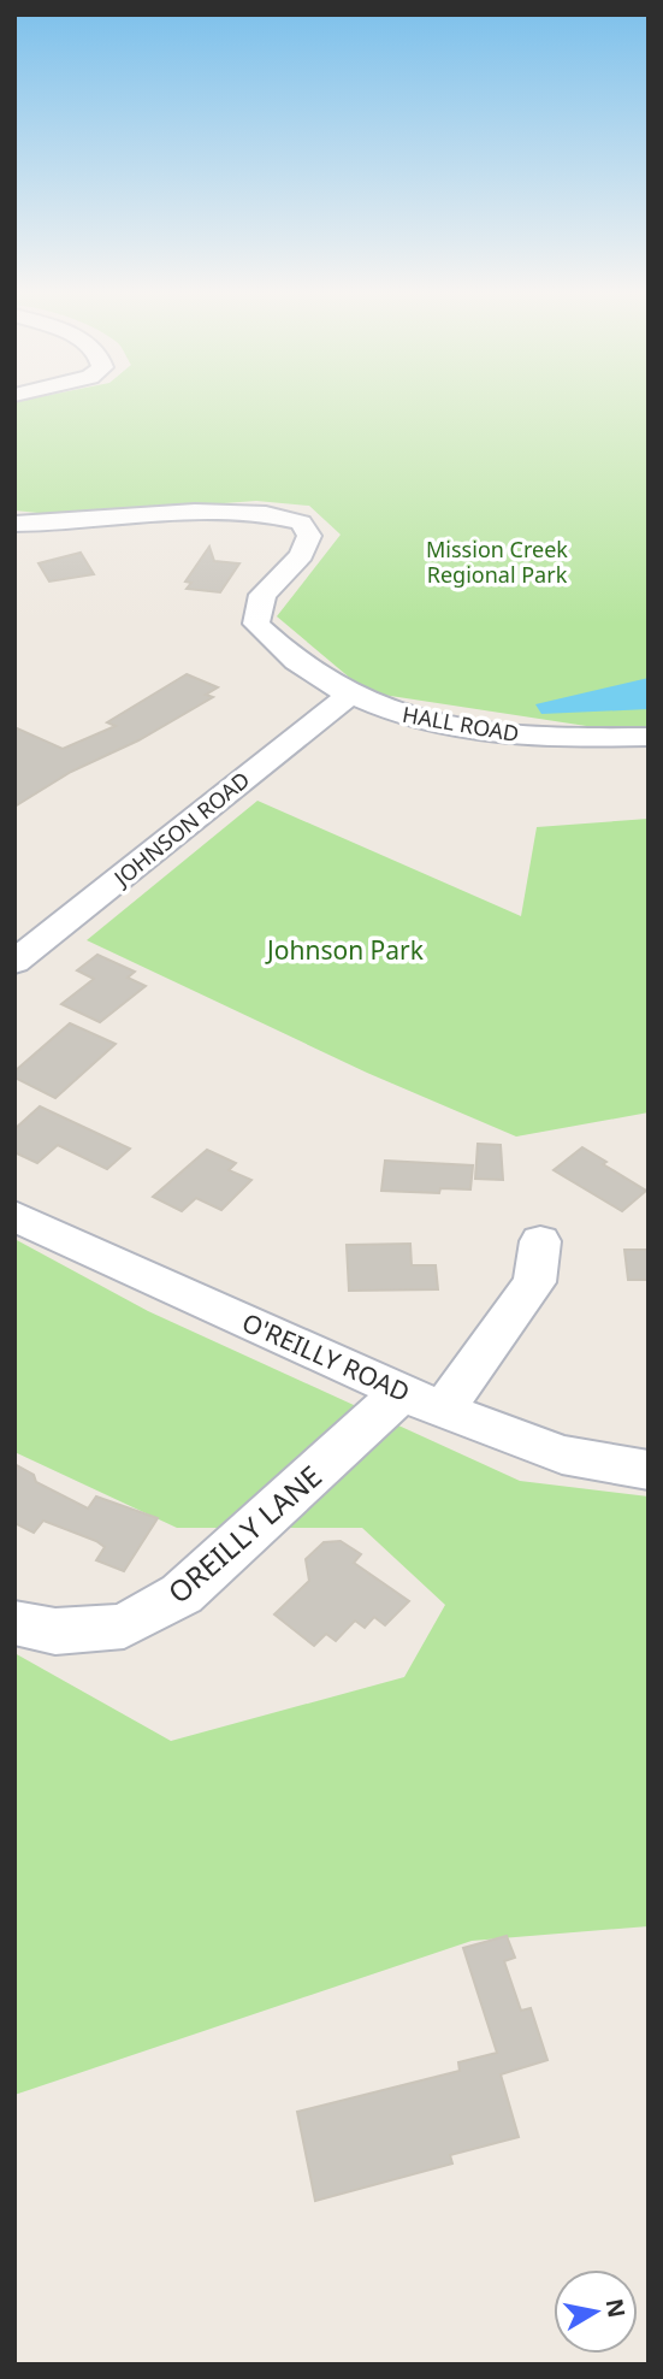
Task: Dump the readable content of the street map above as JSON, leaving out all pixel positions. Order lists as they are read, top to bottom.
{
  "streets": {
    "street": [
      "HALL ROAD",
      "JOHNSON ROAD",
      "O'REILLY ROAD",
      "OREILLY LANE"
    ]
  },
  "crossings": [
    ["HALL ROAD", "JOHNSON ROAD"],
    ["O'REILLY ROAD", "OREILLY LANE"]
  ],
  "parks": ["Mission Creek Regional Park", "Johnson Park"],
  "north": "right"
}
